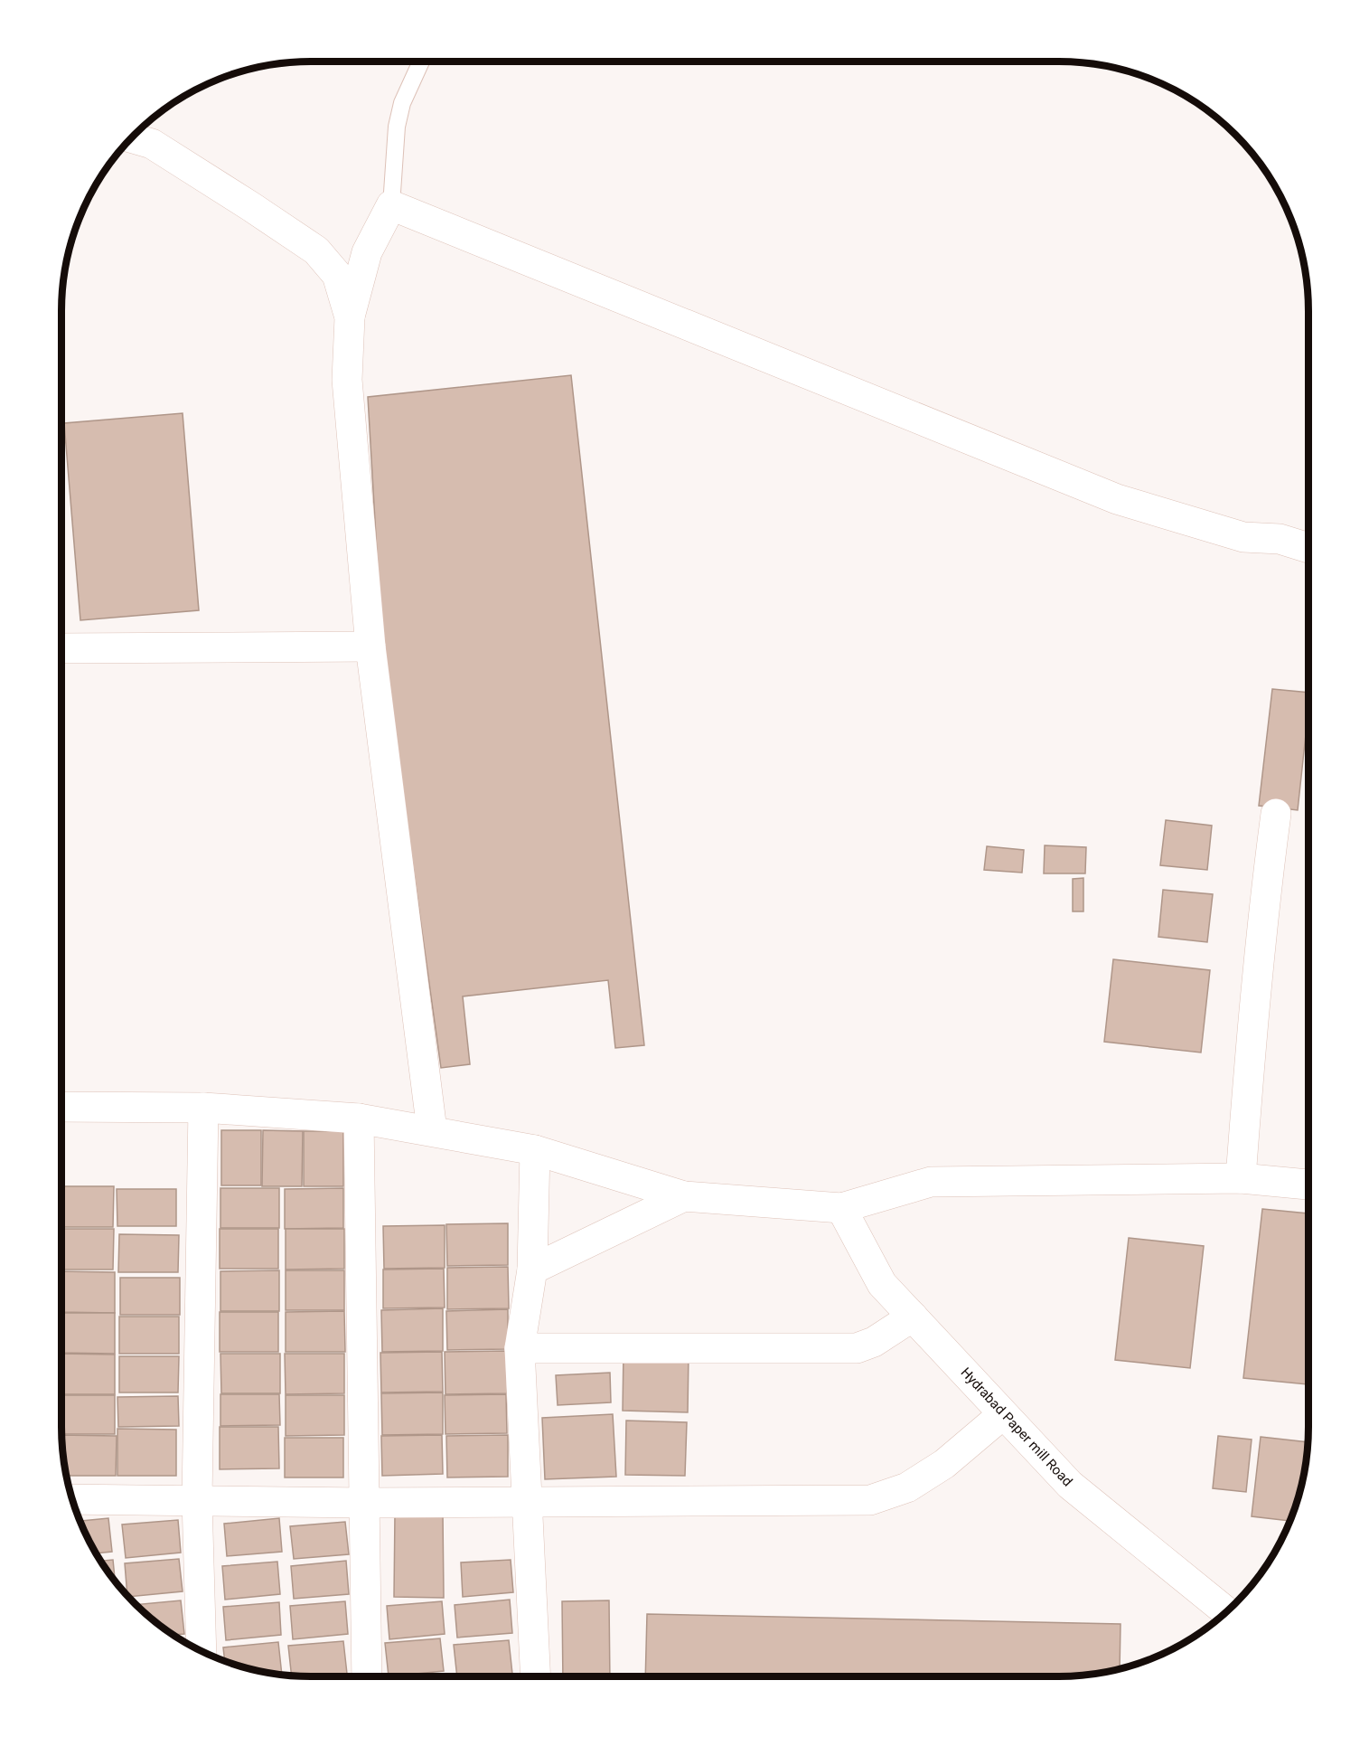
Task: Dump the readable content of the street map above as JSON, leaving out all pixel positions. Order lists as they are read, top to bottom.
{
  "streets": {
    "street": ["Hydrabad Paper mill Road"]
  }
}
